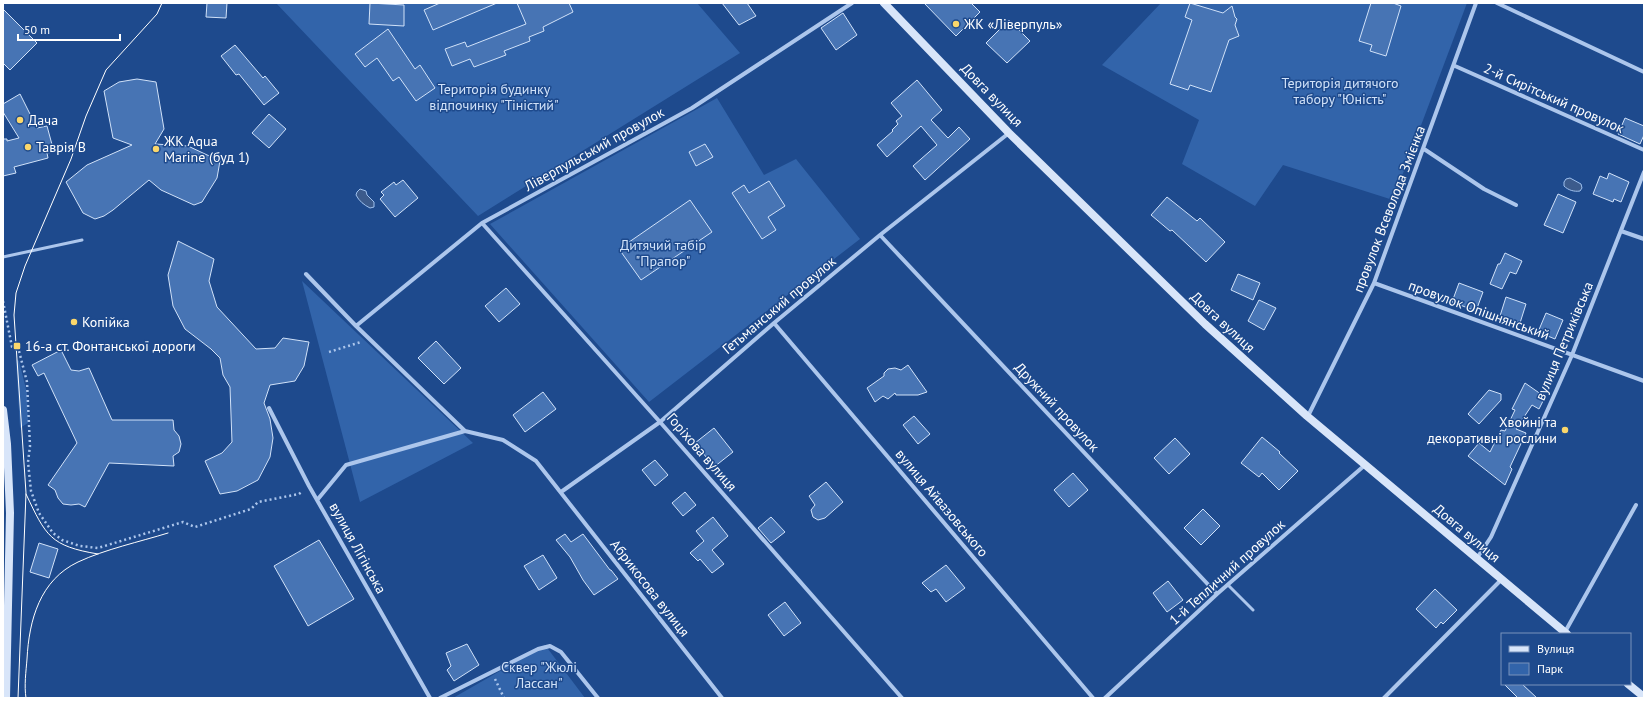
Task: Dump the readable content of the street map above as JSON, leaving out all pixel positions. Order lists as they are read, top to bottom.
{
  "streets": {
    "street": [
      "Довга вулиця",
      "2-й Сирітський провулок",
      "Ліверпульський провулок",
      "провулок Всеволода Змієнка",
      "Гетьманський провулок",
      "провулок Опішнянський",
      "вулиця Петриківська",
      "Дружний провулок",
      "Горіхова вулиця",
      "вулиця Айвазовського",
      "вулиця Лігінська",
      "1-й Тепличний провулок",
      "Абрикосова вулиця"
    ]
  },
  "crossings": [
    ["Довга вулиця", "провулок Всеволода Змієнка"],
    ["Довга вулиця", "Гетьманський провулок"],
    ["Довга вулиця", "вулиця Петриківська"],
    ["Довга вулиця", "1-й Тепличний провулок"],
    ["2-й Сирітський провулок", "провулок Всеволода Змієнка"],
    ["Ліверпульський провулок", "Горіхова вулиця"],
    ["провулок Всеволода Змієнка", "провулок Опішнянський"],
    ["Гетьманський провулок", "Дружний провулок"],
    ["Гетьманський провулок", "Горіхова вулиця"],
    ["Гетьманський провулок", "вулиця Айвазовського"],
    ["Гетьманський провулок", "Абрикосова вулиця"],
    ["провулок Опішнянський", "вулиця Петриківська"],
    ["Дружний провулок", "1-й Тепличний провулок"]
  ],
  "parks": [
    "Територія дитячого табору \"Юність\"",
    "Територія будинку відпочинку \"Тіністий\"",
    "Дитячий табір \"Прапор\"",
    "Сквер \"Жюлі Лассан\""
  ],
  "places": {
    "other": [
      "ЖК «Ліверпуль»",
      "Дача",
      "Таврія В",
      "ЖК Aqua Marine (буд 1)",
      "Копійка",
      "Хвойні та декоративні рослини"
    ],
    "transit": ["16-а ст. Фонтанської дороги"]
  },
  "legend": ["Вулиця", "Парк"],
  "scale_bar": "50 m"
}
